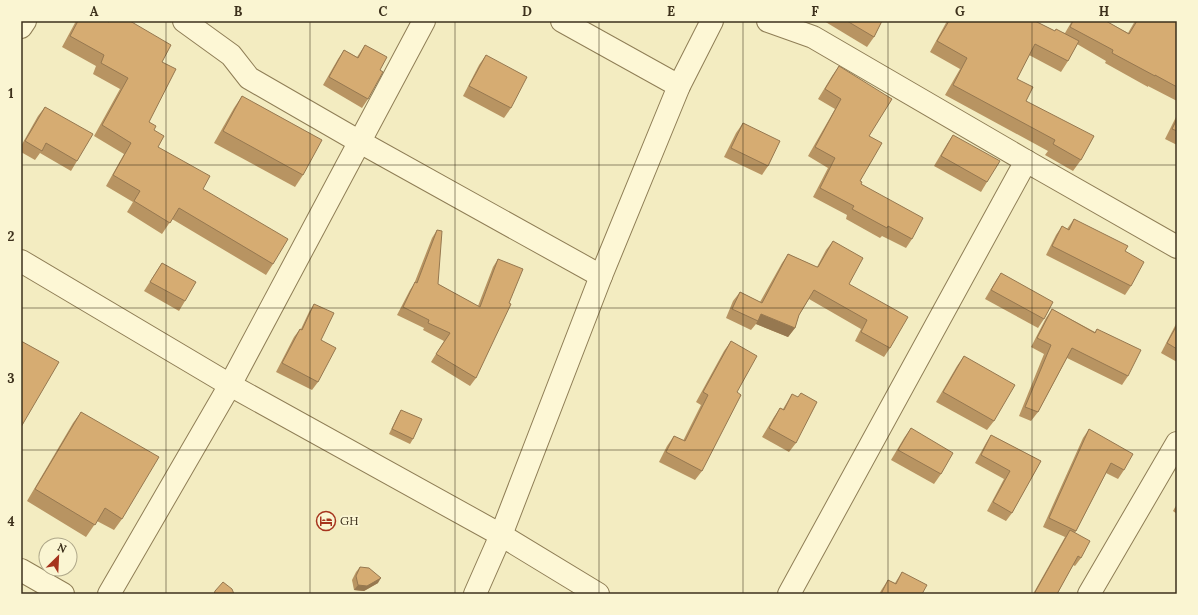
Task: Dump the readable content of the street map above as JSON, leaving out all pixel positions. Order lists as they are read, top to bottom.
{
  "places": {
    "hotel": ["GH"]
  },
  "north": "top right",
  "grid": {
    "columns": [
      "A",
      "B",
      "C",
      "D",
      "E",
      "F",
      "G",
      "H"
    ],
    "rows": [
      "1",
      "2",
      "3",
      "4"
    ]
  }
}
